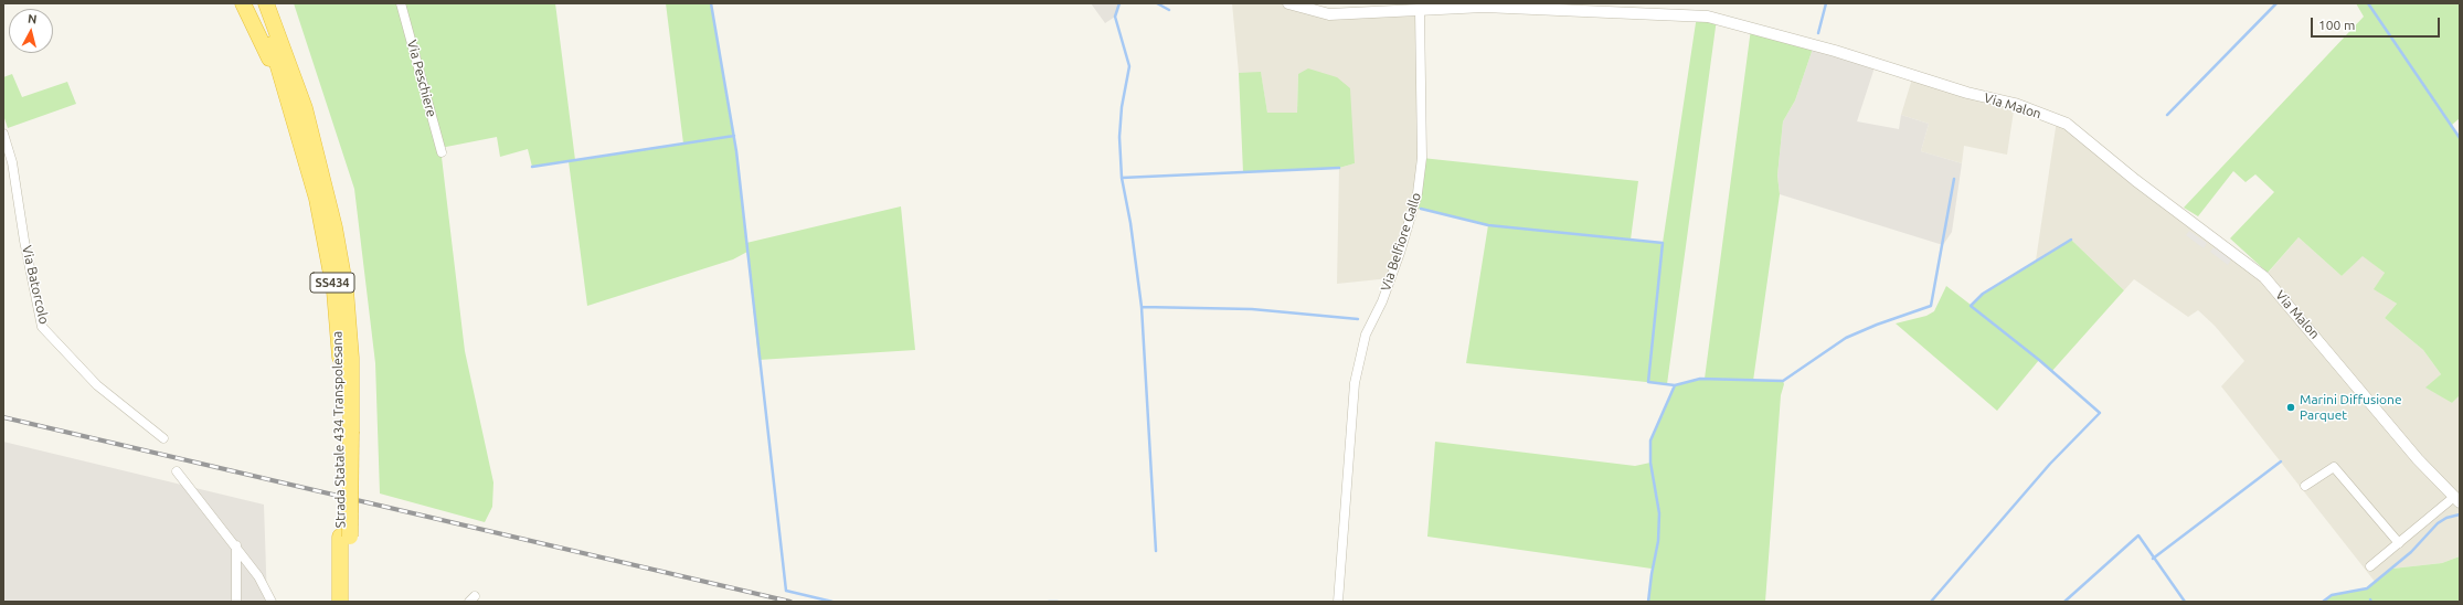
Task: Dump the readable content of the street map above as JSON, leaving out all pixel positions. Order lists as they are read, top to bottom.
{
  "streets": {
    "highway": ["SS434", "Strada Statale 434 Transpolesana"],
    "street": [
      "Via Peschiere",
      "Via Malon",
      "Via Belfiore Gallo",
      "Via Batorcolo"
    ]
  },
  "crossings": [
    ["Via Malon", "Via Belfiore Gallo"],
    ["SS434", "Strada Statale 434 Transpolesana"]
  ],
  "places": ["Marini Diffusione Parquet"],
  "scale_bar": "100 m",
  "north": "top"
}
